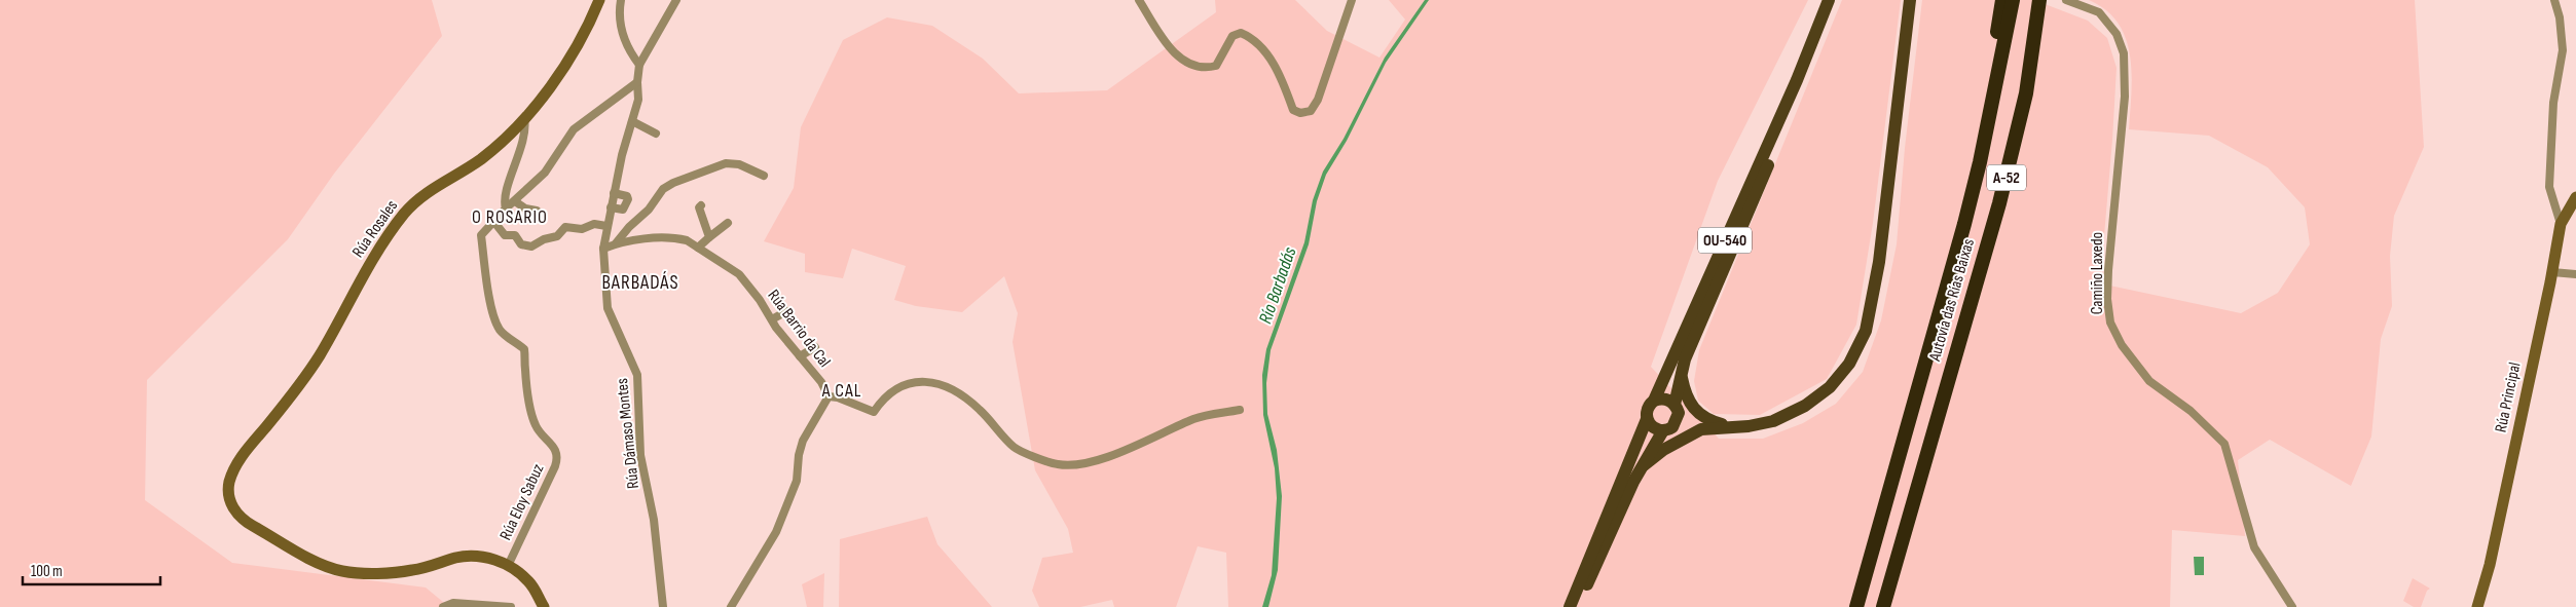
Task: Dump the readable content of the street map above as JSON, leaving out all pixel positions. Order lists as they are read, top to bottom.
{
  "streets": {
    "highway": ["A-52", "Autovía das Rías Baixas"],
    "main road": ["OU-540"],
    "street": [
      "Rúa Rosales",
      "Camiño Laxedo",
      "Rúa Barrio da Cal",
      "Rúa Principal",
      "Rúa Dámaso Montes",
      "Rúa Eloy Sabuz"
    ]
  },
  "crossings": [
    ["Rúa Rosales", "Rúa Eloy Sabuz"],
    ["Rúa Barrio da Cal", "Rúa Dámaso Montes"],
    ["Rúa Dámaso Montes", "Rúa Eloy Sabuz"]
  ],
  "districts": ["O ROSARIO", "BARBADÁS", "A CAL"],
  "water": ["Río Barbadás"],
  "scale_bar": "100 m"
}
